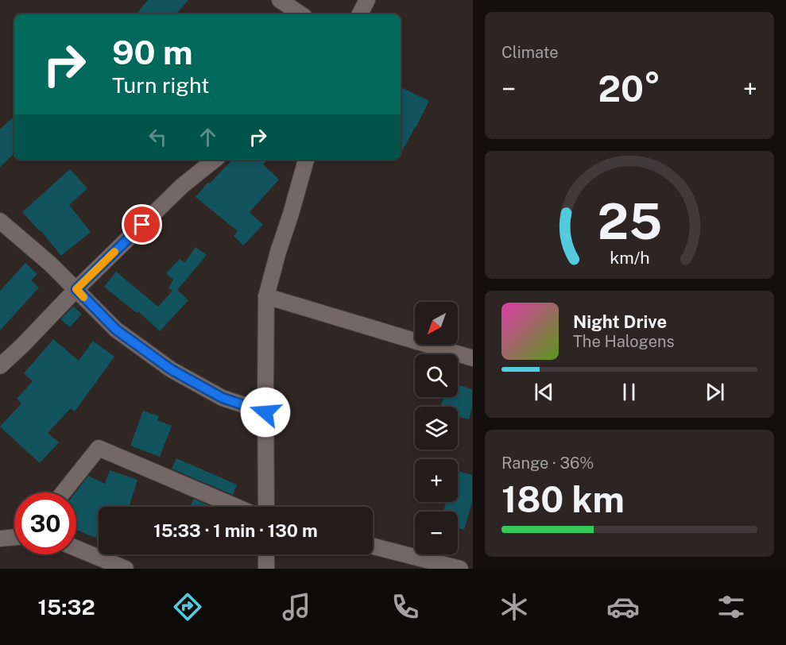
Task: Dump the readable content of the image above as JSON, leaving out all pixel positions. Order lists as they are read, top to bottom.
{
  "north": "bottom left",
  "page": {
    "tile": [
      "Climate",
      ["Range · 36%", "180 km"]
    ],
    "turn": ["90 m", "Turn right"],
    "heat": ["−", "20°", "+"],
    "map_buttons": ["+", "−"],
    "song": ["Night Drive", "The Halogens"],
    "limit": "30",
    "trip": "15:33 · 1 min · 130 m",
    "tabs": "15:32",
    "gauge": ["25", "km/h"]
  }
}
